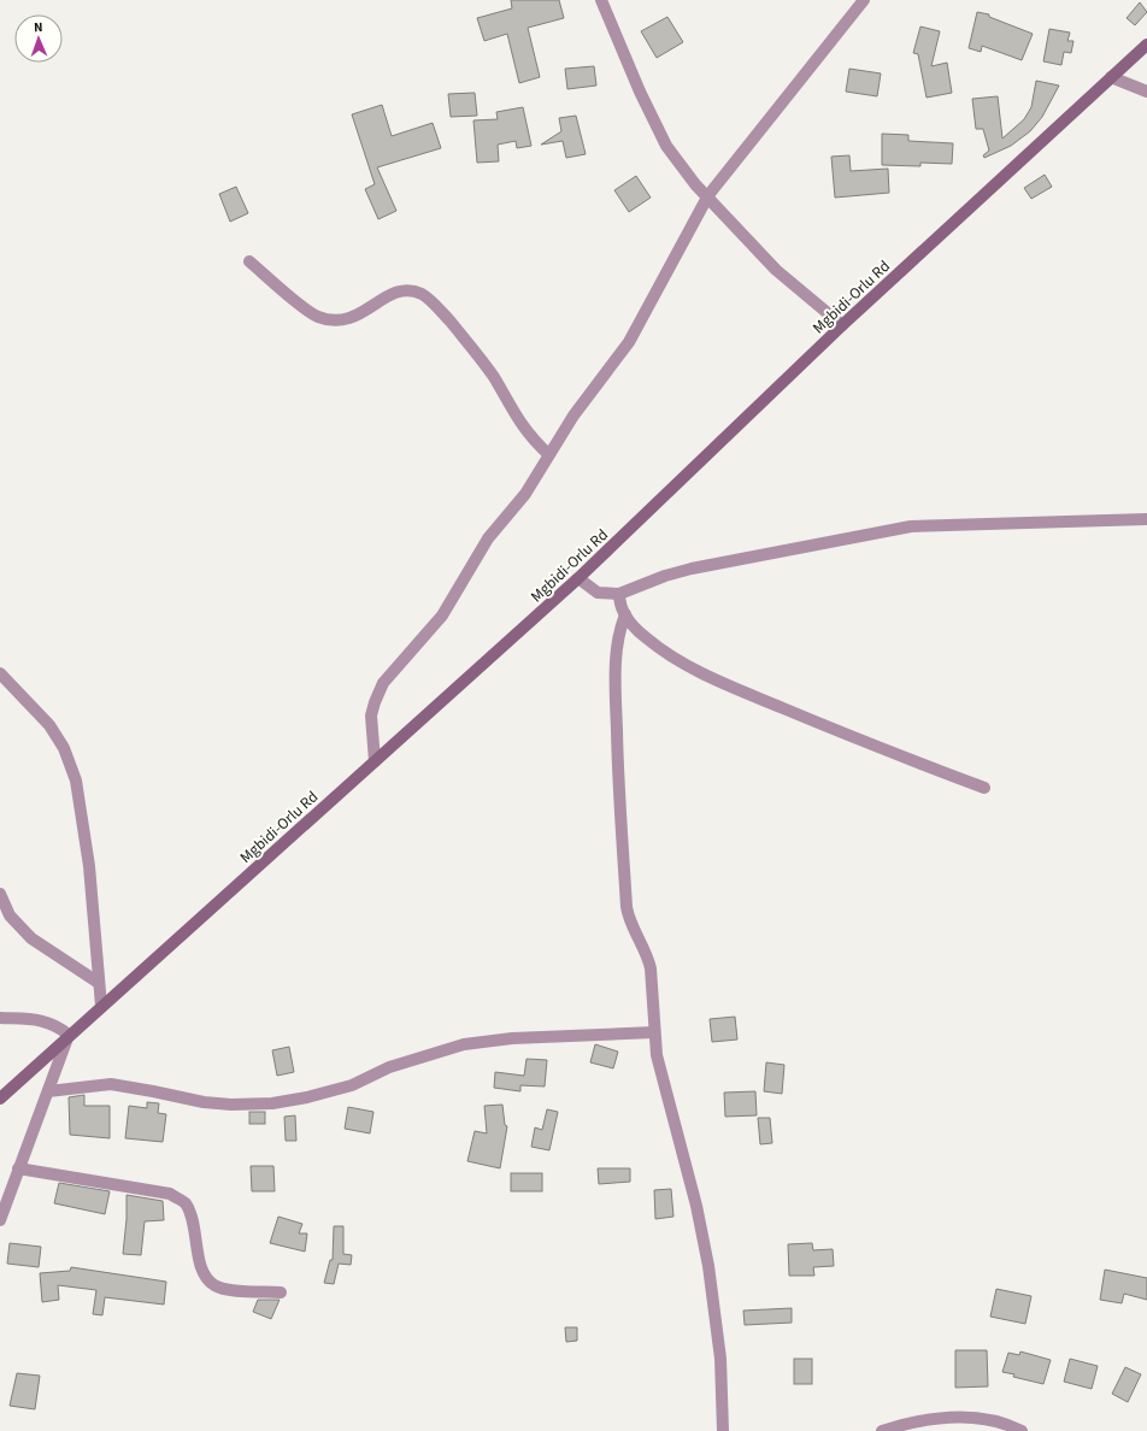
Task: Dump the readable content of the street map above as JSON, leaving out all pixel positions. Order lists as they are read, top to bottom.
{
  "streets": {
    "main road": ["Mgbidi-Orlu Rd"]
  },
  "north": "top"
}
